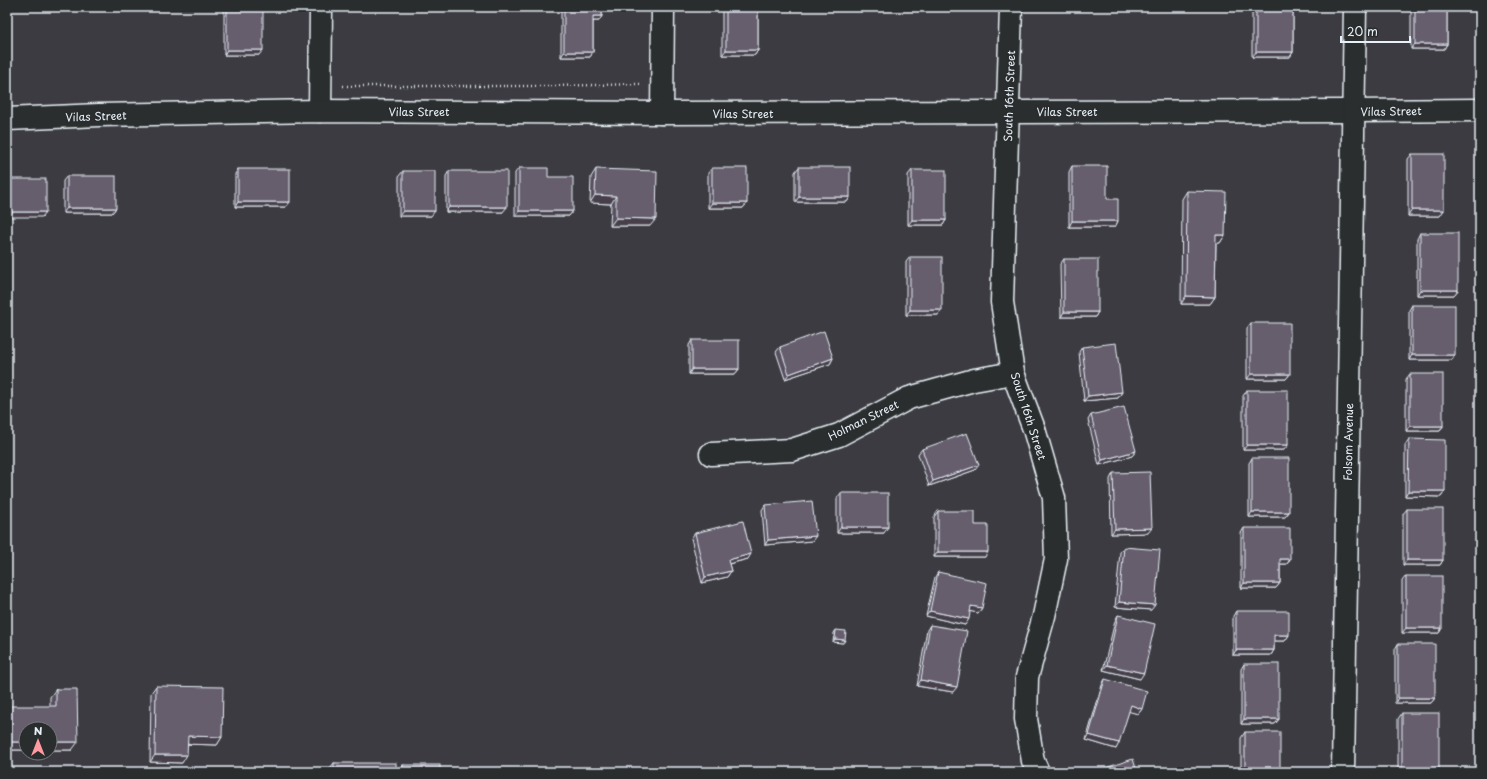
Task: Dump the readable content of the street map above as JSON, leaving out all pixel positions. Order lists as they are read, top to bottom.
{
  "streets": {
    "street": [
      "South 16th Street",
      "Vilas Street",
      "Holman Street",
      "Folsom Avenue"
    ]
  },
  "crossings": [
    ["South 16th Street", "Vilas Street"],
    ["South 16th Street", "Holman Street"],
    ["Vilas Street", "Folsom Avenue"]
  ],
  "scale_bar": "20 m",
  "north": "top"
}
